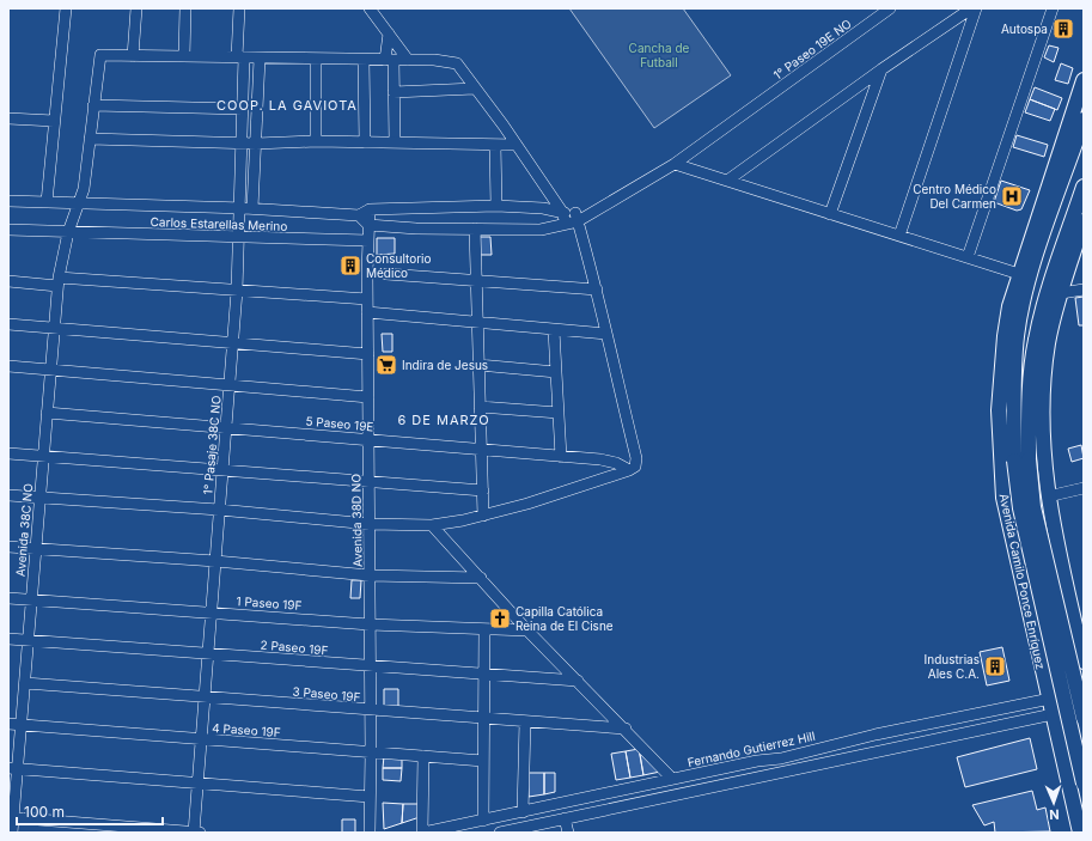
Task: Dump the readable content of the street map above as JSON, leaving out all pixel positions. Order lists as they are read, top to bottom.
{
  "streets": {
    "main road": ["Avenida Camilo Ponce Enríquez"],
    "street": [
      "1° Paseo 19E NO",
      "Carlos Estarellas Merino",
      "5 Paseo 19E",
      "1° Pasaje 38C NO",
      "Avenida 38D NO",
      "Avenida 38C NO",
      "1 Paseo 19F",
      "2 Paseo 19F",
      "3 Paseo 19F",
      "4 Paseo 19F",
      "Fernando Gutierrez Hill"
    ]
  },
  "crossings": [
    ["Carlos Estarellas Merino", "1° Pasaje 38C NO"],
    ["Carlos Estarellas Merino", "Avenida 38D NO"],
    ["Carlos Estarellas Merino", "Avenida 38C NO"],
    ["5 Paseo 19E", "1° Pasaje 38C NO"],
    ["5 Paseo 19E", "Avenida 38D NO"],
    ["5 Paseo 19E", "Avenida 38C NO"],
    ["1° Pasaje 38C NO", "1 Paseo 19F"],
    ["1° Pasaje 38C NO", "2 Paseo 19F"],
    ["1° Pasaje 38C NO", "3 Paseo 19F"],
    ["1° Pasaje 38C NO", "4 Paseo 19F"],
    ["Avenida 38D NO", "1 Paseo 19F"],
    ["Avenida 38D NO", "2 Paseo 19F"],
    ["Avenida 38D NO", "3 Paseo 19F"],
    ["Avenida 38D NO", "4 Paseo 19F"],
    ["Avenida 38C NO", "1 Paseo 19F"],
    ["Avenida 38C NO", "2 Paseo 19F"],
    ["Avenida 38C NO", "3 Paseo 19F"],
    ["Avenida 38C NO", "4 Paseo 19F"],
    ["Avenida Camilo Ponce Enríquez", "Fernando Gutierrez Hill"]
  ],
  "districts": ["COOP. LA GAVIOTA", "6 DE MARZO"],
  "parks": ["Cancha de Futball"],
  "places": {
    "building": ["Autospa", "Consultorio Médico", "Industrias Ales C.A."],
    "hospital": ["Centro Médico Del Carmen"],
    "supermarket": ["Indira de Jesus"],
    "church": ["Capilla Católica Reina de El Cisne"]
  },
  "scale_bar": "100 m",
  "north": "bottom"
}
